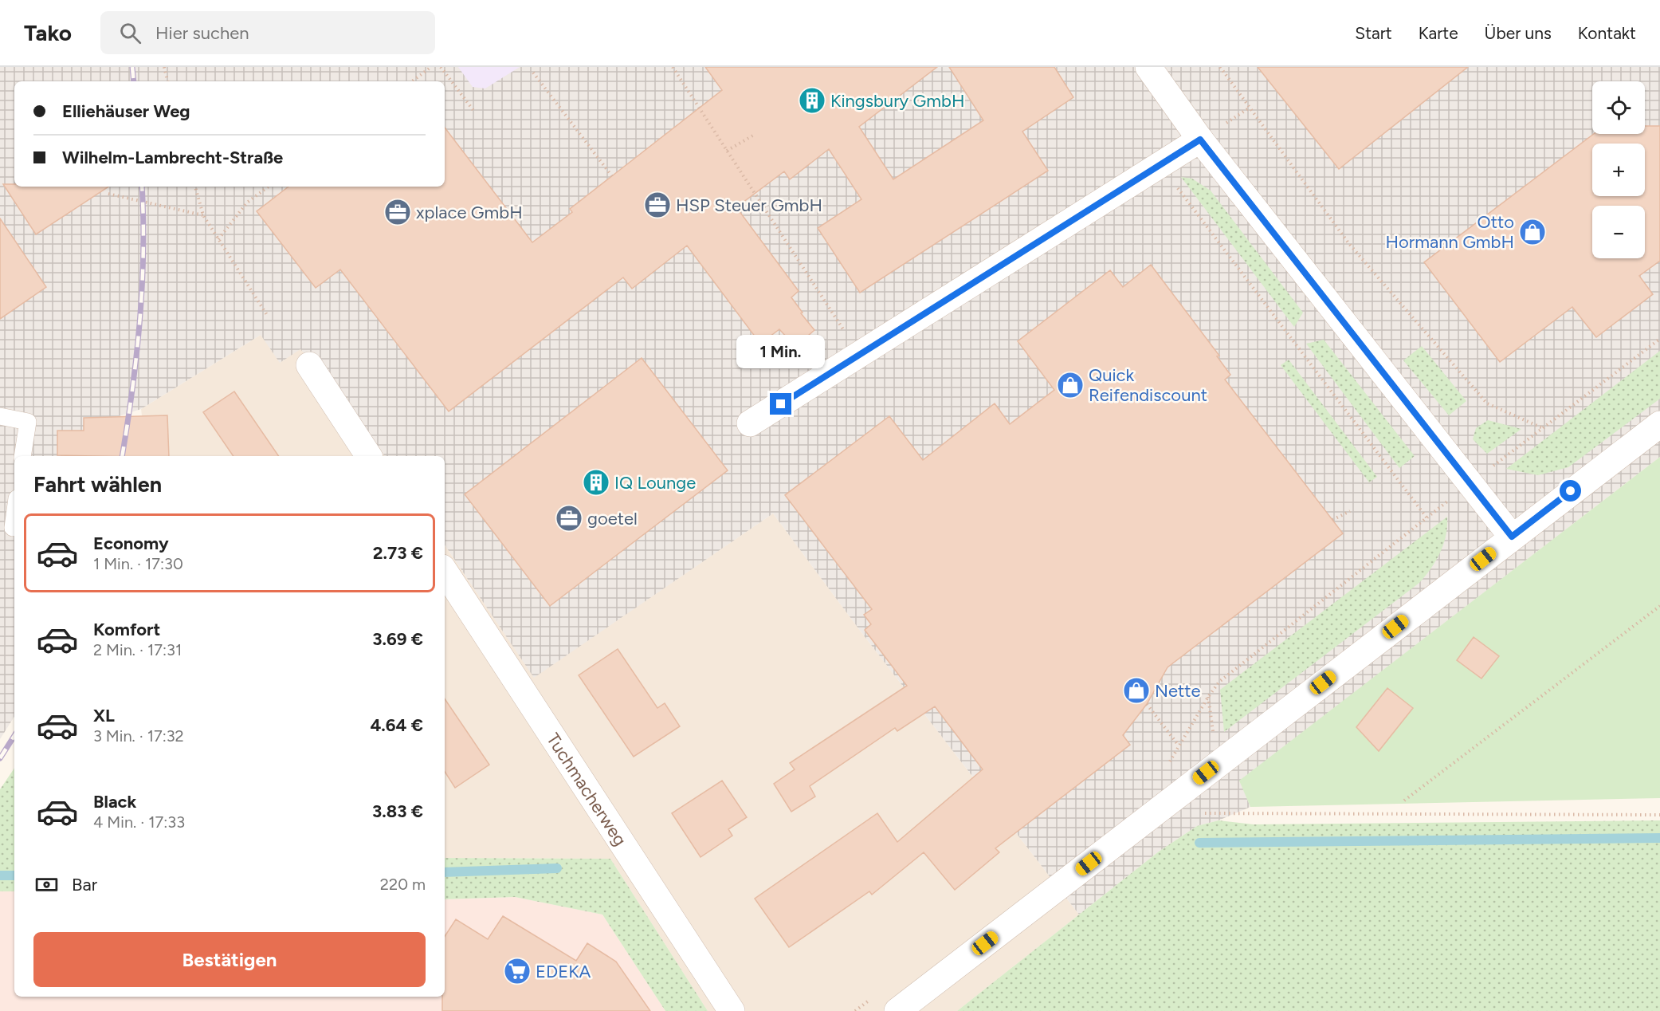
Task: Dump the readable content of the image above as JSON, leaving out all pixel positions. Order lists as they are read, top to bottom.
{
  "streets": {
    "street": ["Tuchmacherweg"]
  },
  "places": {
    "building": ["Kingsbury GmbH", "IQ Lounge"],
    "office": ["HSP Steuer GmbH", "xplace GmbH", "goetel"],
    "shop": ["Otto Hormann GmbH", "Quick Reifendiscount", "Nette"],
    "supermarket": ["EDEKA"]
  },
  "page": {
    "header": "Tako",
    "search": "Hier suchen",
    "nav": [
      "Start",
      "Karte",
      "Über uns",
      "Kontakt"
    ],
    "map_buttons": ["+", "−"],
    "banner": ["Elliehäuser Weg", "Wilhelm-Lambrecht-Straße"],
    "bubble": "1 Min.",
    "heading": "Fahrt wählen",
    "list": [
      {
        "name": "Economy",
        "note": "1 Min. · 17:30",
        "value": "2.73 €"
      },
      {
        "name": "Komfort",
        "note": "2 Min. · 17:31",
        "value": "3.69 €"
      },
      {
        "name": "XL",
        "note": "3 Min. · 17:32",
        "value": "4.64 €"
      },
      {
        "name": "Black",
        "note": "4 Min. · 17:33",
        "value": "3.83 €"
      }
    ],
    "pay": ["Bar", "220 m"],
    "buttons": "Bestätigen"
  }
}
